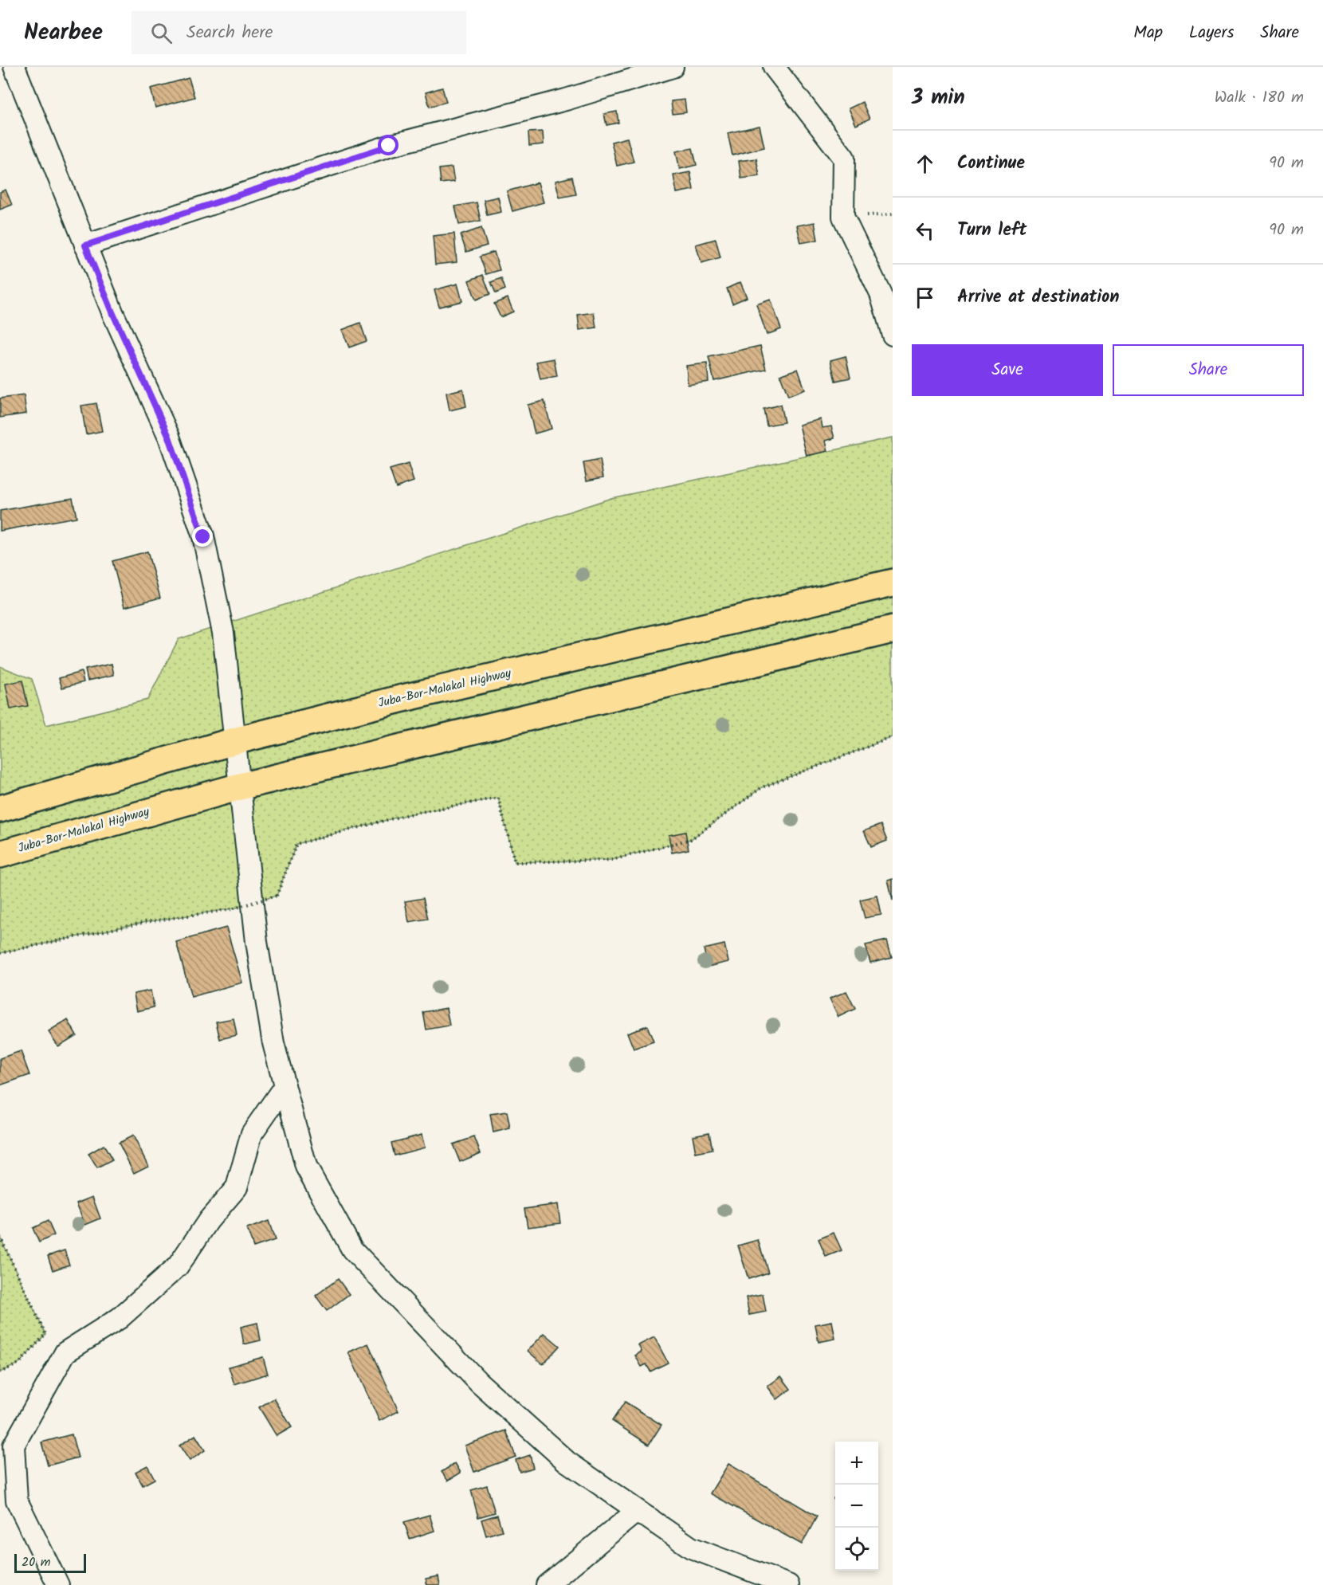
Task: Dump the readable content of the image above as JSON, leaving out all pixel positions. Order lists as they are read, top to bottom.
{
  "streets": {
    "highway": ["Juba-Bor-Malakal Highway"]
  },
  "scale_bar": "20 m",
  "page": {
    "header": "Nearbee",
    "search": "Search here",
    "nav": ["Map", "Layers", "Share"],
    "heading": ["3 min", "Walk · 180 m"],
    "list": [
      ["Continue", "90 m"],
      ["Turn left", "90 m"],
      "Arrive at destination"
    ],
    "buttons": ["Save", "Share"],
    "map_buttons": ["+", "−"],
    "scale": "20 m"
  }
}
